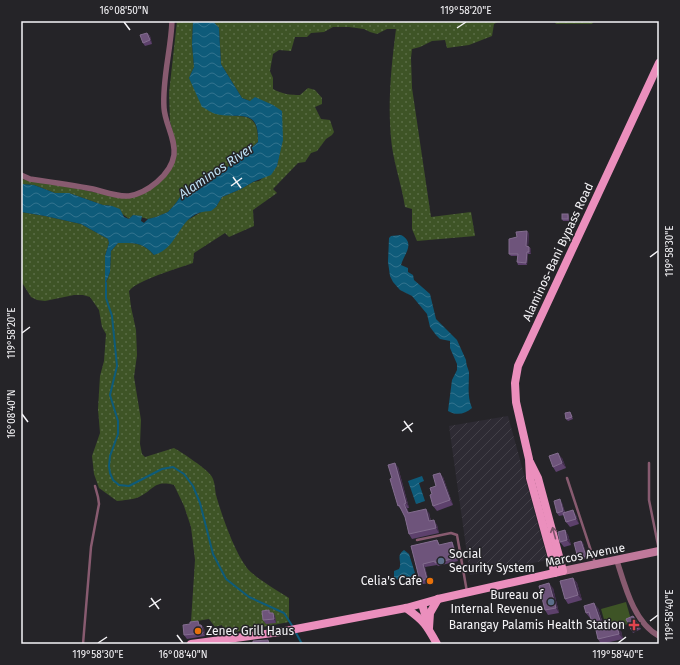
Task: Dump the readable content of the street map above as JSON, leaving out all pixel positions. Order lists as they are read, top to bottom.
{
  "streets": {
    "main road": ["Alaminos-Bani Bypass Road", "Marcos Avenue"]
  },
  "crossings": [
    ["Alaminos-Bani Bypass Road", "Marcos Avenue"]
  ],
  "water": ["Alaminos River"],
  "places": {
    "other": [
      "Social Security System",
      "Celia's Cafe",
      "Bureau of Internal Revenue",
      "Zenec Grill Haus"
    ],
    "health": ["Barangay Palamis Health Station"]
  },
  "coordinates": [
    "16°08'50\"N",
    "119°58'20\"E",
    "119°58'30\"E",
    "16°08'40\"N",
    "119°58'40\"E"
  ]
}
